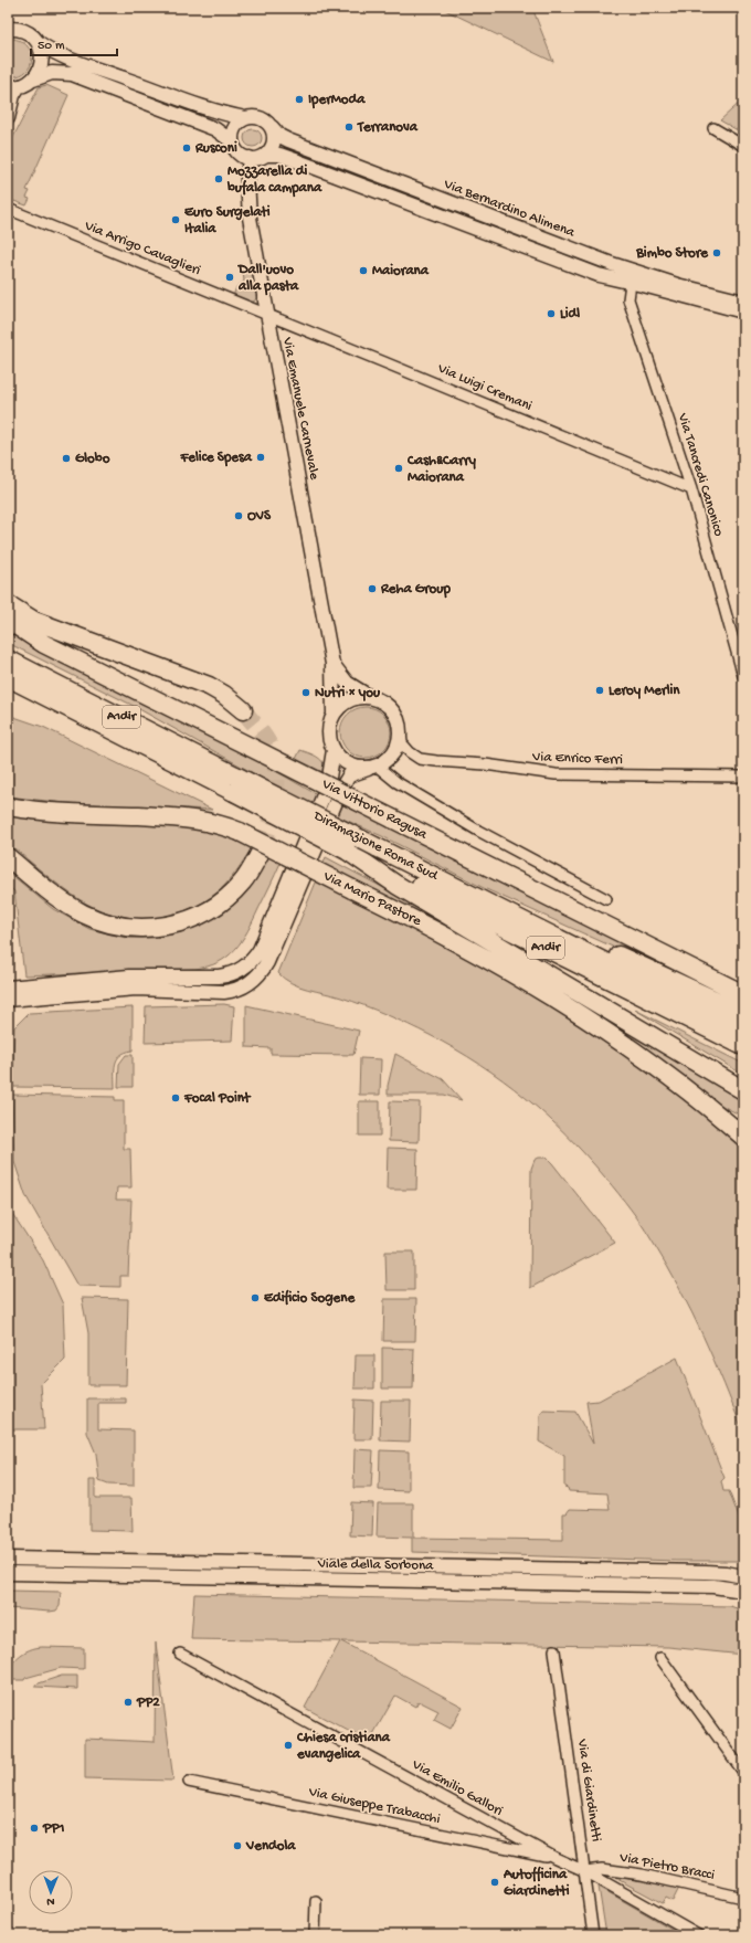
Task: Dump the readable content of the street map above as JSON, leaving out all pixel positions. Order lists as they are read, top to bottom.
{
  "streets": {
    "highway": [
      "A1dir",
      "Via Vittorio Ragusa",
      "Diramazione Roma Sud",
      "Via Mario Pastore"
    ],
    "street": [
      "Via Bernardino Alimena",
      "Via Arrigo Cavaglieri",
      "Via Luigi Cremani",
      "Via Emanuele Carnevale",
      "Via Tancredi Canonico",
      "Via Enrico Ferri",
      "Viale della Sorbona",
      "Via Emilio Gallori",
      "Via di Giardinetti",
      "Via Giuseppe Trabacchi",
      "Via Pietro Bracci"
    ]
  },
  "crossings": [
    ["Via Bernardino Alimena", "Via Emanuele Carnevale"],
    ["Via Arrigo Cavaglieri", "Via Luigi Cremani"],
    ["Via Arrigo Cavaglieri", "Via Emanuele Carnevale"],
    ["Via Luigi Cremani", "Via Emanuele Carnevale"],
    ["Via Luigi Cremani", "Via Tancredi Canonico"],
    ["Via Emanuele Carnevale", "Via Enrico Ferri"],
    ["A1dir", "Diramazione Roma Sud"],
    ["Via Emilio Gallori", "Via di Giardinetti"],
    ["Via Emilio Gallori", "Via Giuseppe Trabacchi"],
    ["Via Emilio Gallori", "Via Pietro Bracci"],
    ["Via di Giardinetti", "Via Pietro Bracci"]
  ],
  "places": [
    "IperModa",
    "Terranova",
    "Rusconi",
    "Mozzarella di bufala campana",
    "Euro Surgelati Italia",
    "Bimbo Store",
    "Maiorana",
    "Dall'uovo alla pasta",
    "Lidl",
    "Felice Spesa",
    "Globo",
    "Cash&Carry Maiorana",
    "OVS",
    "Reha Group",
    "Leroy Merlin",
    "Nutri × you",
    "Focal Point",
    "Edificio Sogene",
    "PP2",
    "Chiesa cristiana evangelica",
    "PP1",
    "Vendola",
    "Autofficina Giardinetti"
  ],
  "scale_bar": "50 m",
  "north": "bottom"
}
